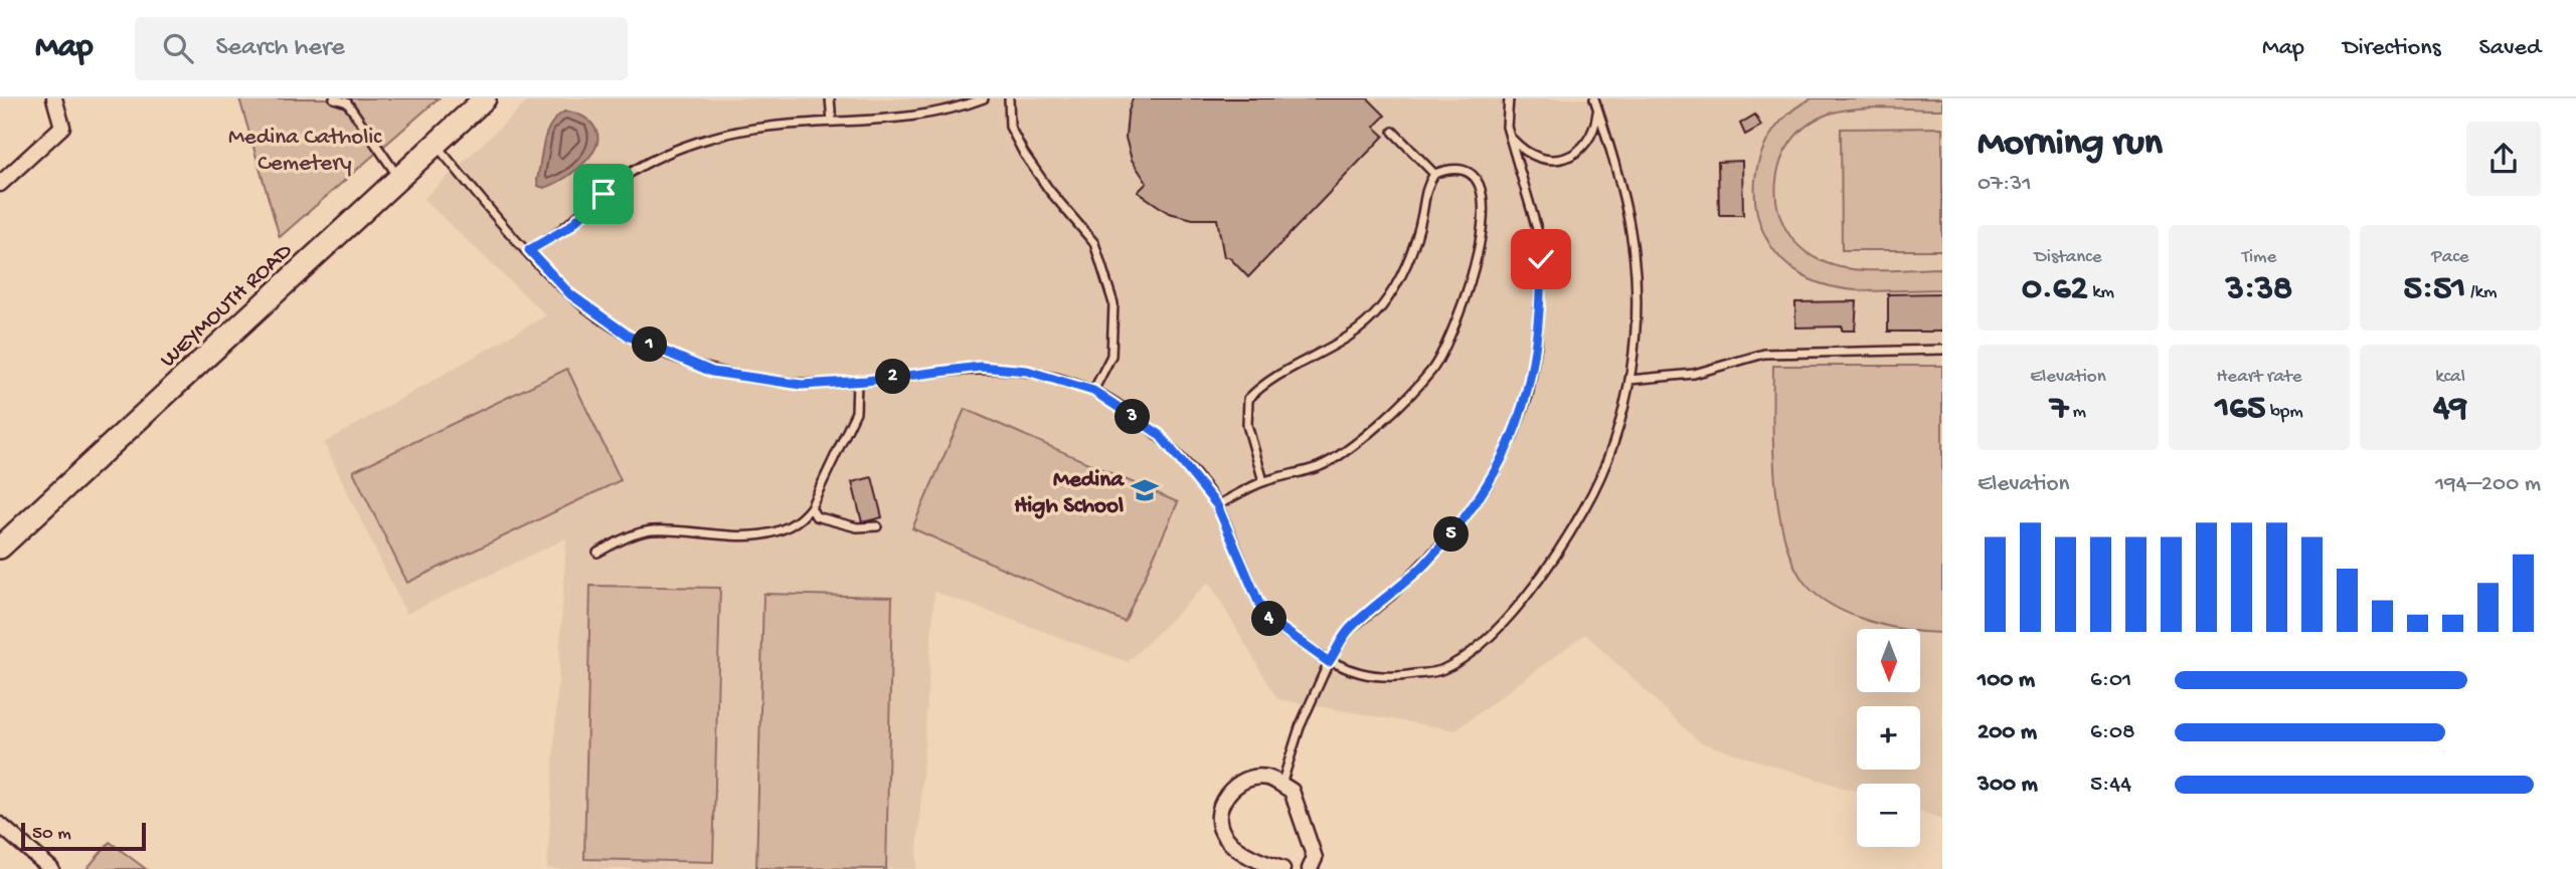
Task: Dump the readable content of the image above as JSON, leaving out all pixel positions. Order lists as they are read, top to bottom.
{
  "streets": {
    "main road": ["WEYMOUTH ROAD"]
  },
  "parks": ["Medina Catholic Cemetery"],
  "places": {
    "school or university": ["Medina High School"]
  },
  "scale_bar": "50 m",
  "north": "bottom",
  "page": {
    "header": "Map",
    "search": "Search here",
    "nav": ["Map", "Directions", "Saved"],
    "heading": ["Morning run", "07:31"],
    "stats": [
      ["Distance", "0.62 km"],
      ["Time", "3:38"],
      ["Pace", "5:51 /km"],
      ["Elevation", "7 m"],
      ["Heart rate", "165 bpm"],
      ["kcal", "49"]
    ],
    "pins": [
      "1",
      "2",
      "3",
      "5",
      "4"
    ],
    "chart": ["Elevation", "194–200 m"],
    "map_buttons": ["+", "−"],
    "list": [
      {
        "name": "100 m",
        "note": "6:01"
      },
      {
        "name": "200 m",
        "note": "6:08"
      },
      {
        "name": "300 m",
        "note": "5:44"
      }
    ],
    "scale": "50 m"
  }
}
